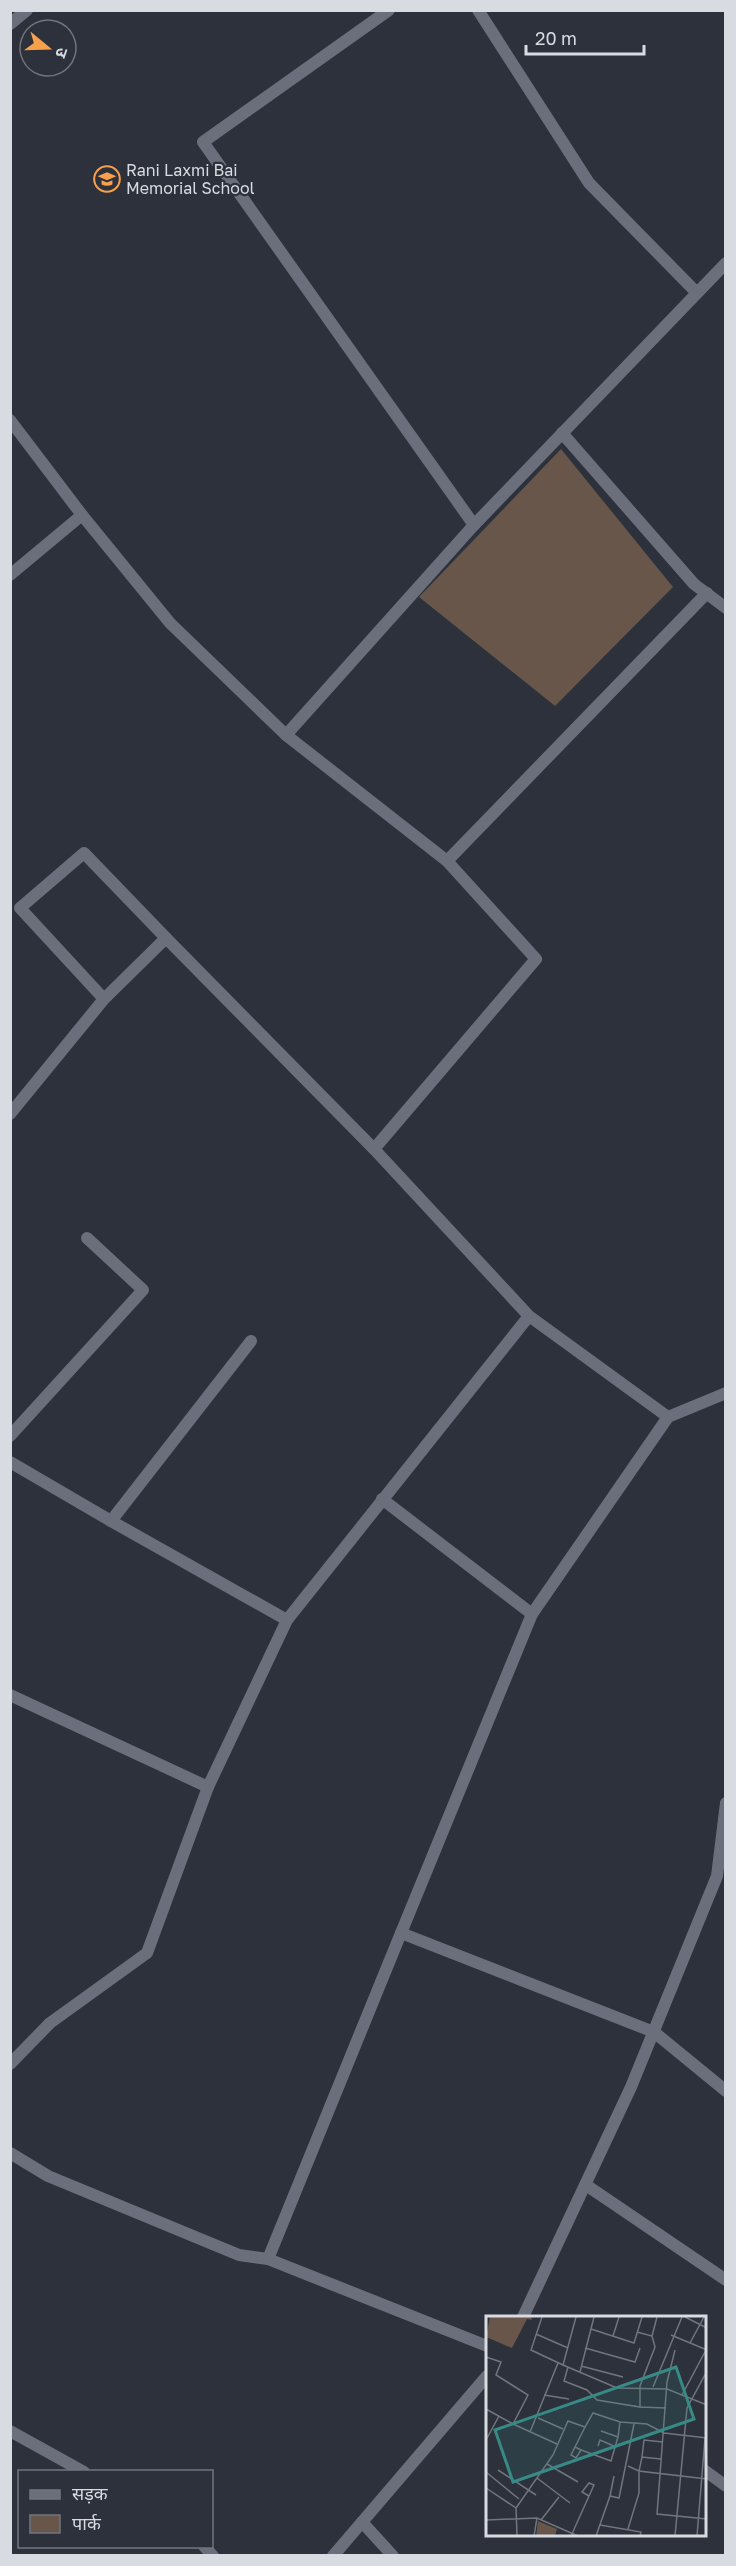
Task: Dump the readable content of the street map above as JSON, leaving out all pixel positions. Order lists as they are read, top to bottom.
{
  "places": {
    "school or university": ["Rani Laxmi Bai Memorial School"]
  },
  "legend": ["सड़क", "पार्क"],
  "scale_bar": "20 m",
  "north": "right"
}
